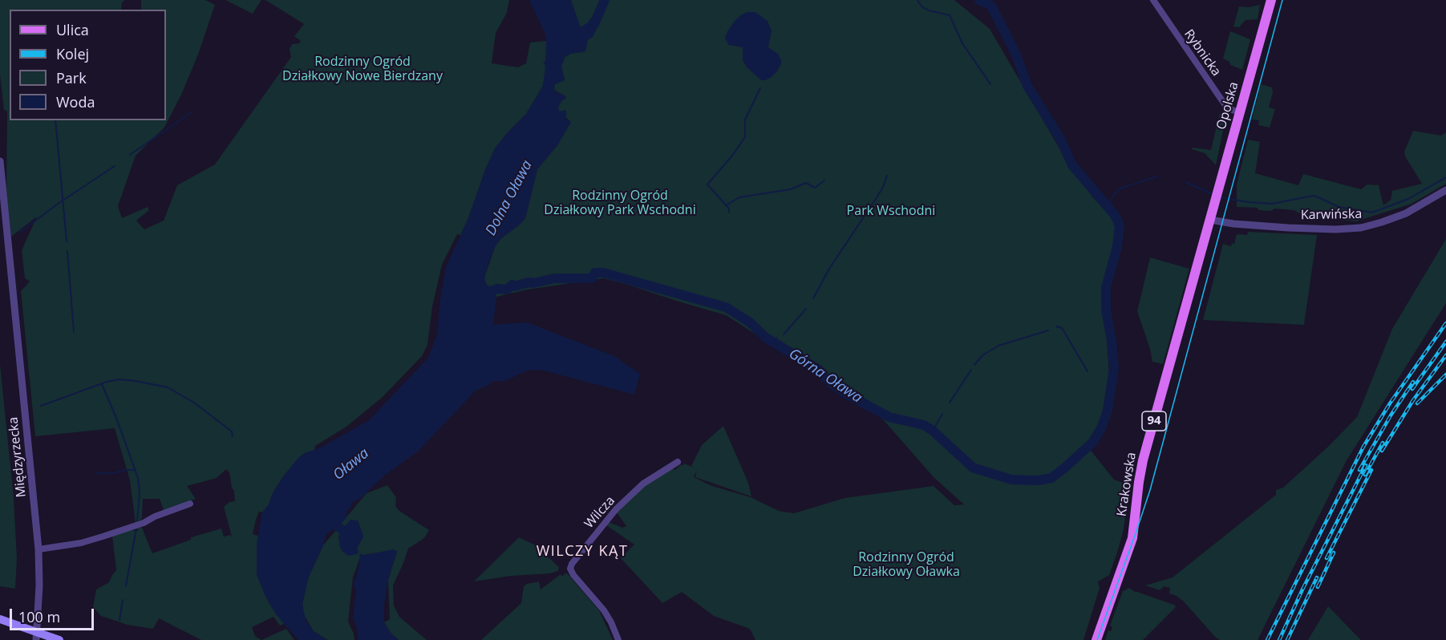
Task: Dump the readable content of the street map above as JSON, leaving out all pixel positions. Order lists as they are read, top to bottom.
{
  "streets": {
    "main road": ["Opolska", "94", "Krakowska"],
    "street": [
      "Rybnicka",
      "Karwińska",
      "Międzyrzecka",
      "Wilcza"
    ]
  },
  "crossings": [
    ["Rybnicka", "Opolska"],
    ["Opolska", "Karwińska"],
    ["Opolska", "Krakowska"],
    ["Karwińska", "Krakowska"]
  ],
  "districts": ["WILCZY KĄT"],
  "water": ["Dolna Oława", "Górna Oława", "Oława"],
  "parks": [
    "Rodzinny Ogród Działkowy Nowe Bierdzany",
    "Rodzinny Ogród Działkowy Park Wschodni",
    "Park Wschodni",
    "Rodzinny Ogród Działkowy Oławka"
  ],
  "legend": [
    "Ulica",
    "Kolej",
    "Park",
    "Woda"
  ],
  "scale_bar": "100 m"
}
